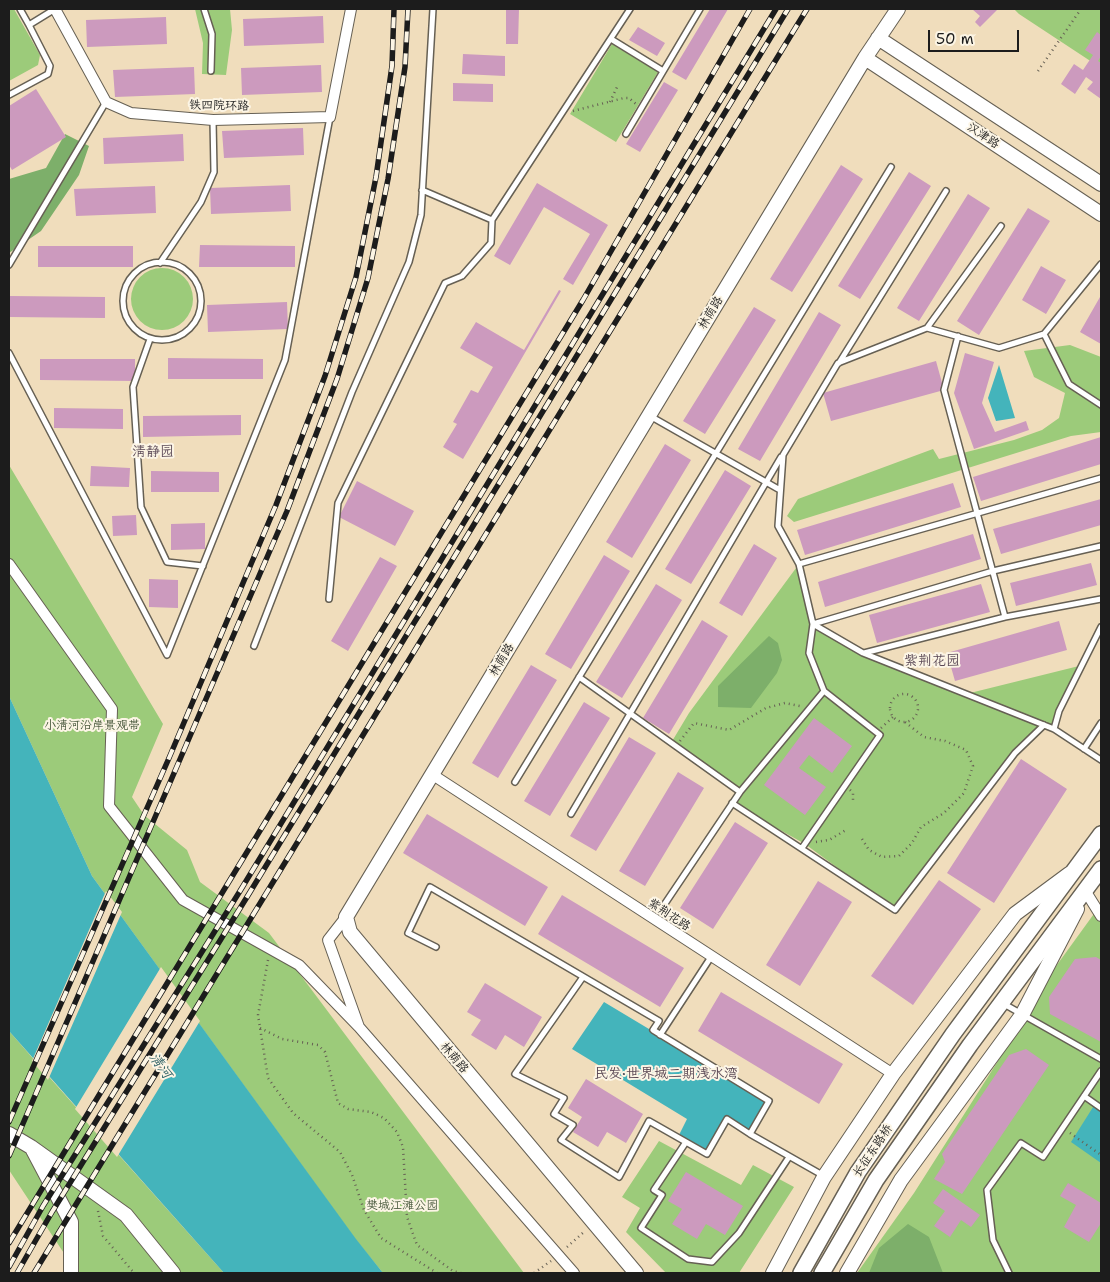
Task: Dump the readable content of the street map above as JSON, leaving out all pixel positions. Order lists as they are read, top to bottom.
{
  "streets": {
    "main road": ["长征东路桥"],
    "street": [
      "铁四院环路",
      "汉津路",
      "林荫路",
      "紫荆花路"
    ]
  },
  "crossings": [
    ["汉津路", "林荫路"],
    ["林荫路", "紫荆花路"]
  ],
  "districts": ["清静园", "紫荆花园", "民发·世界城二期浅水湾"],
  "water": ["清河"],
  "parks": ["小清河沿岸景观带", "樊城江滩公园"],
  "scale_bar": "50 m"
}
